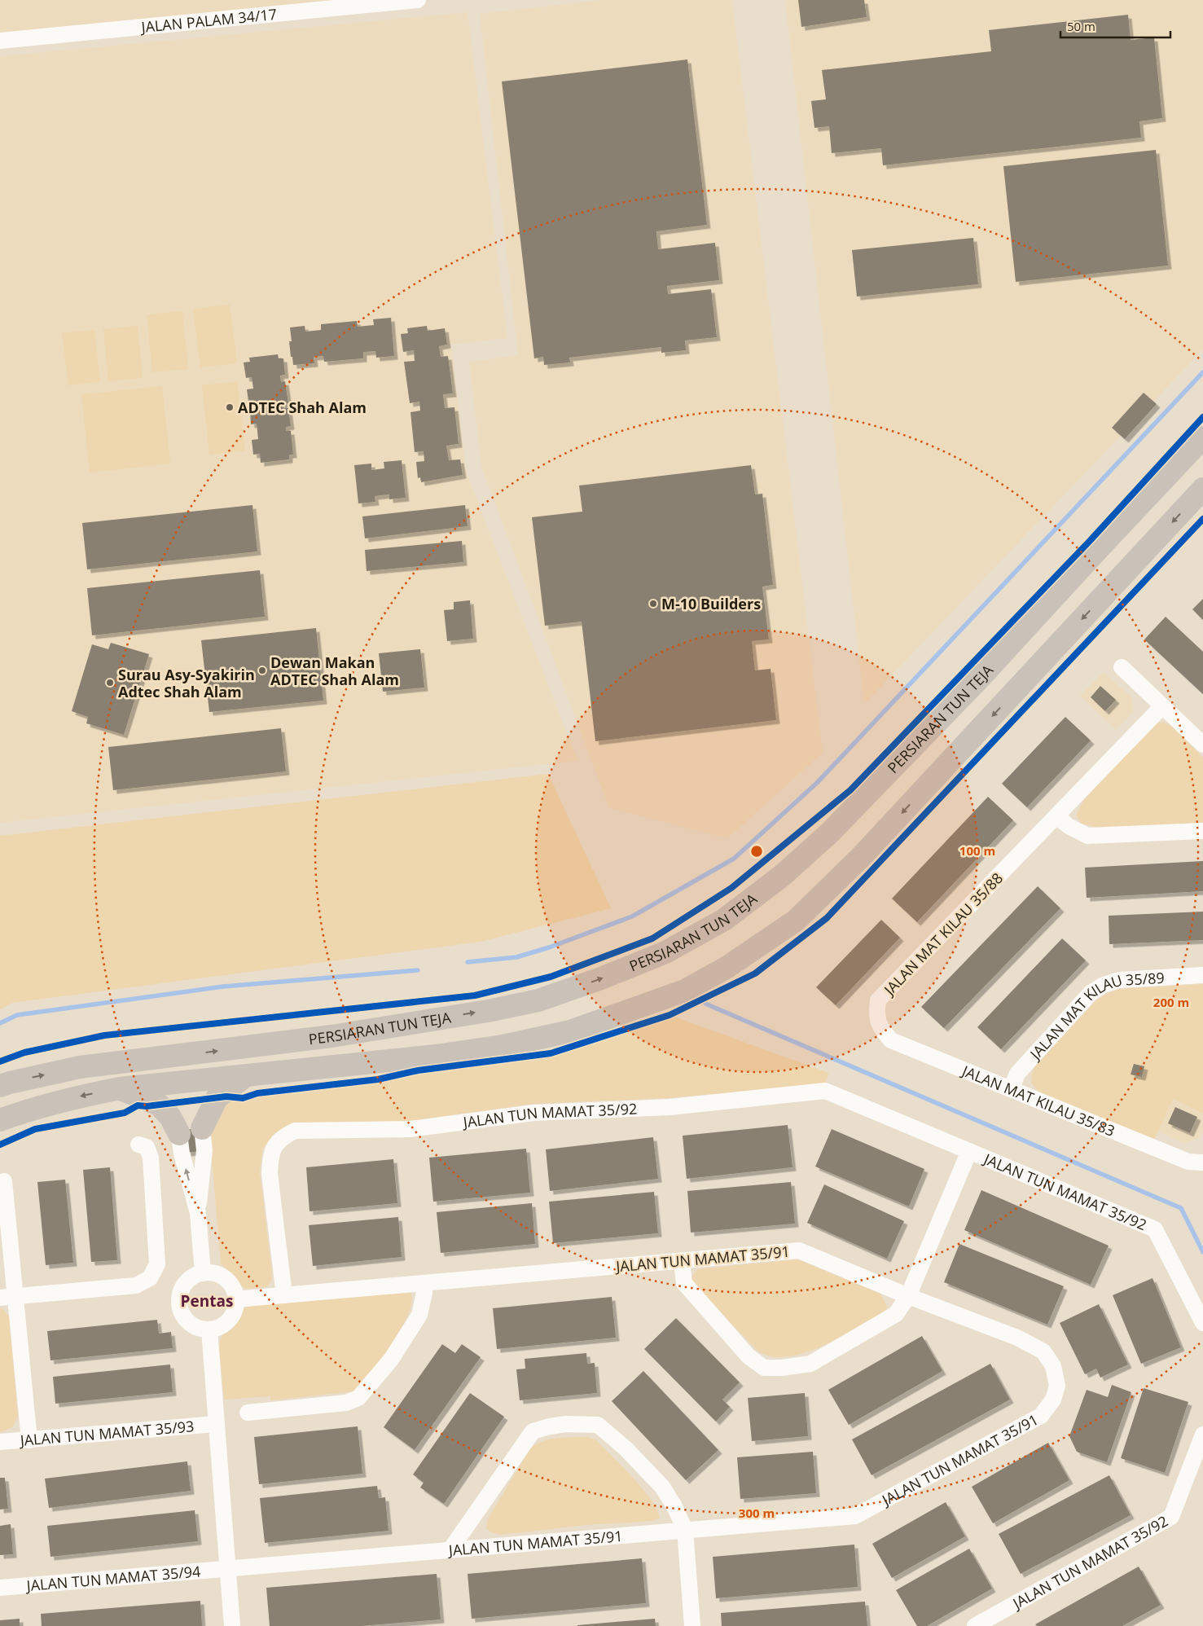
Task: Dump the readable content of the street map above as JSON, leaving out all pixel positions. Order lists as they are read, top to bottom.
{
  "streets": {
    "main road": ["PERSIARAN TUN TEJA"],
    "street": [
      "JALAN PALAM 34/17",
      "JALAN MAT KILAU 35/88",
      "JALAN MAT KILAU 35/89",
      "JALAN MAT KILAU 35/83",
      "JALAN TUN MAMAT 35/92",
      "JALAN TUN MAMAT 35/91",
      "JALAN TUN MAMAT 35/93",
      "JALAN TUN MAMAT 35/94"
    ]
  },
  "crossings": [
    ["JALAN MAT KILAU 35/88", "JALAN MAT KILAU 35/83"],
    ["JALAN MAT KILAU 35/89", "JALAN MAT KILAU 35/83"],
    ["JALAN TUN MAMAT 35/92", "JALAN TUN MAMAT 35/91"],
    ["JALAN TUN MAMAT 35/91", "JALAN TUN MAMAT 35/93"],
    ["JALAN TUN MAMAT 35/91", "JALAN TUN MAMAT 35/94"],
    ["JALAN TUN MAMAT 35/93", "JALAN TUN MAMAT 35/94"]
  ],
  "districts": ["Pentas"],
  "places": [
    "ADTEC Shah Alam",
    "M-10 Builders",
    "Dewan Makan ADTEC Shah Alam",
    "Surau Asy-Syakirin Adtec Shah Alam"
  ],
  "scale_bar": "50 m",
  "rings": ["100 m", "200 m", "300 m"]
}
